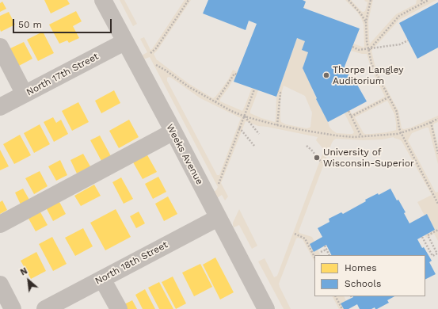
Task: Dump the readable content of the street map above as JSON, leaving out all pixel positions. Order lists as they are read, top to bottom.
{
  "streets": {
    "street": ["North 17th Street", "Weeks Avenue", "North 18th Street"]
  },
  "crossings": [
    ["North 17th Street", "Weeks Avenue"],
    ["Weeks Avenue", "North 18th Street"]
  ],
  "places": ["Thorpe Langley Auditorium", "University of Wisconsin-Superior"],
  "legend": ["Homes", "Schools"],
  "scale_bar": "50 m",
  "north": "top left"
}
